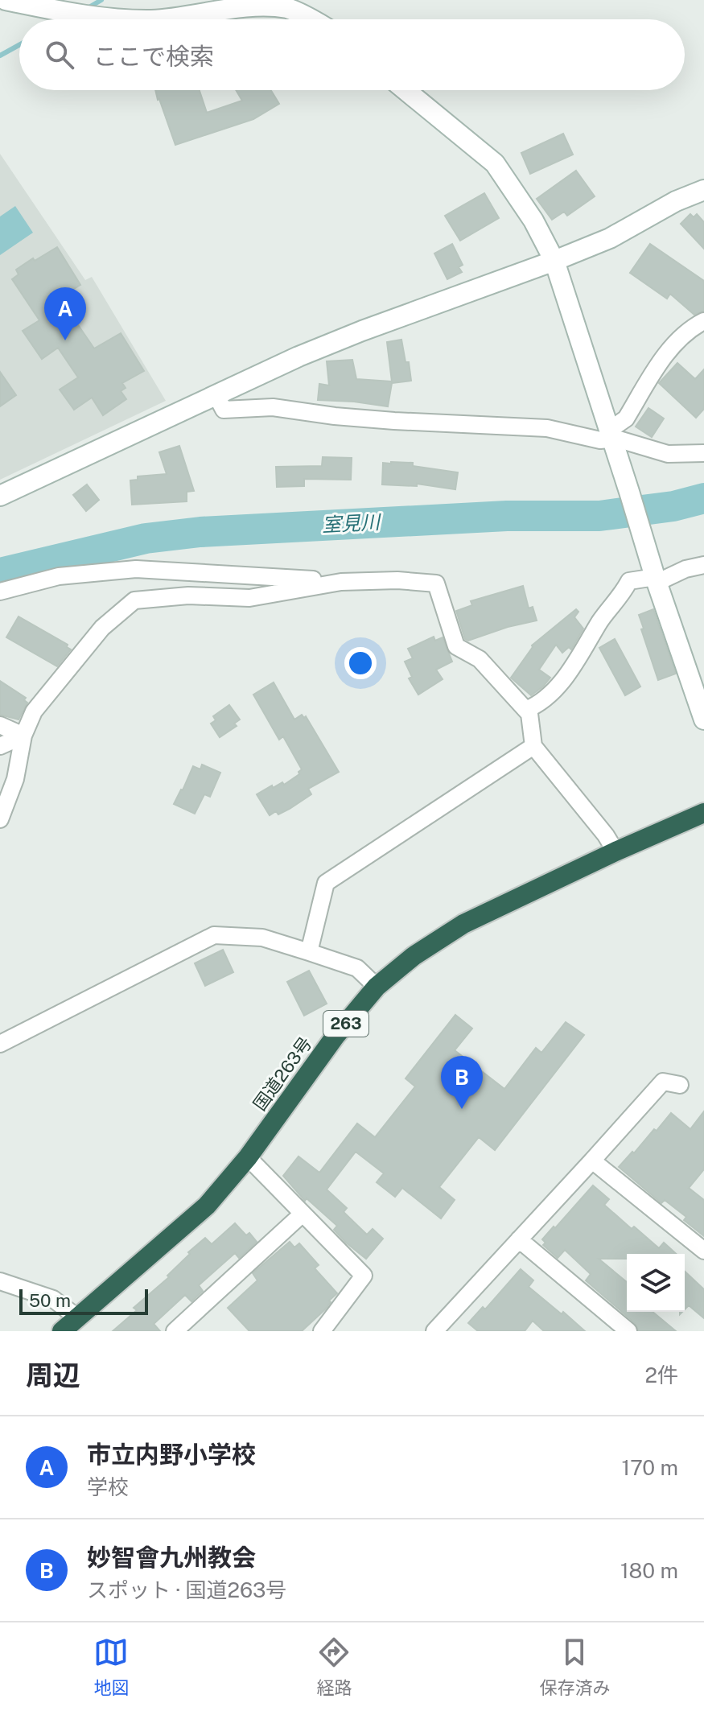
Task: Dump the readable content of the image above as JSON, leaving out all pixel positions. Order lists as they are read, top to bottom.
{
  "streets": {
    "highway": ["263", "国道263号"]
  },
  "water": ["室見川"],
  "scale_bar": "50 m",
  "page": {
    "search": "ここで検索",
    "pins": ["A", "B"],
    "scale": "50 m",
    "heading": ["周辺", "2件"],
    "list": [
      {
        "mark": "A",
        "name": "市立内野小学校",
        "note": "学校",
        "value": "170 m"
      },
      {
        "mark": "B",
        "name": "妙智會九州教会",
        "note": "スポット · 国道263号",
        "value": "180 m"
      }
    ],
    "nav": ["地図", "経路", "保存済み"]
  }
}
